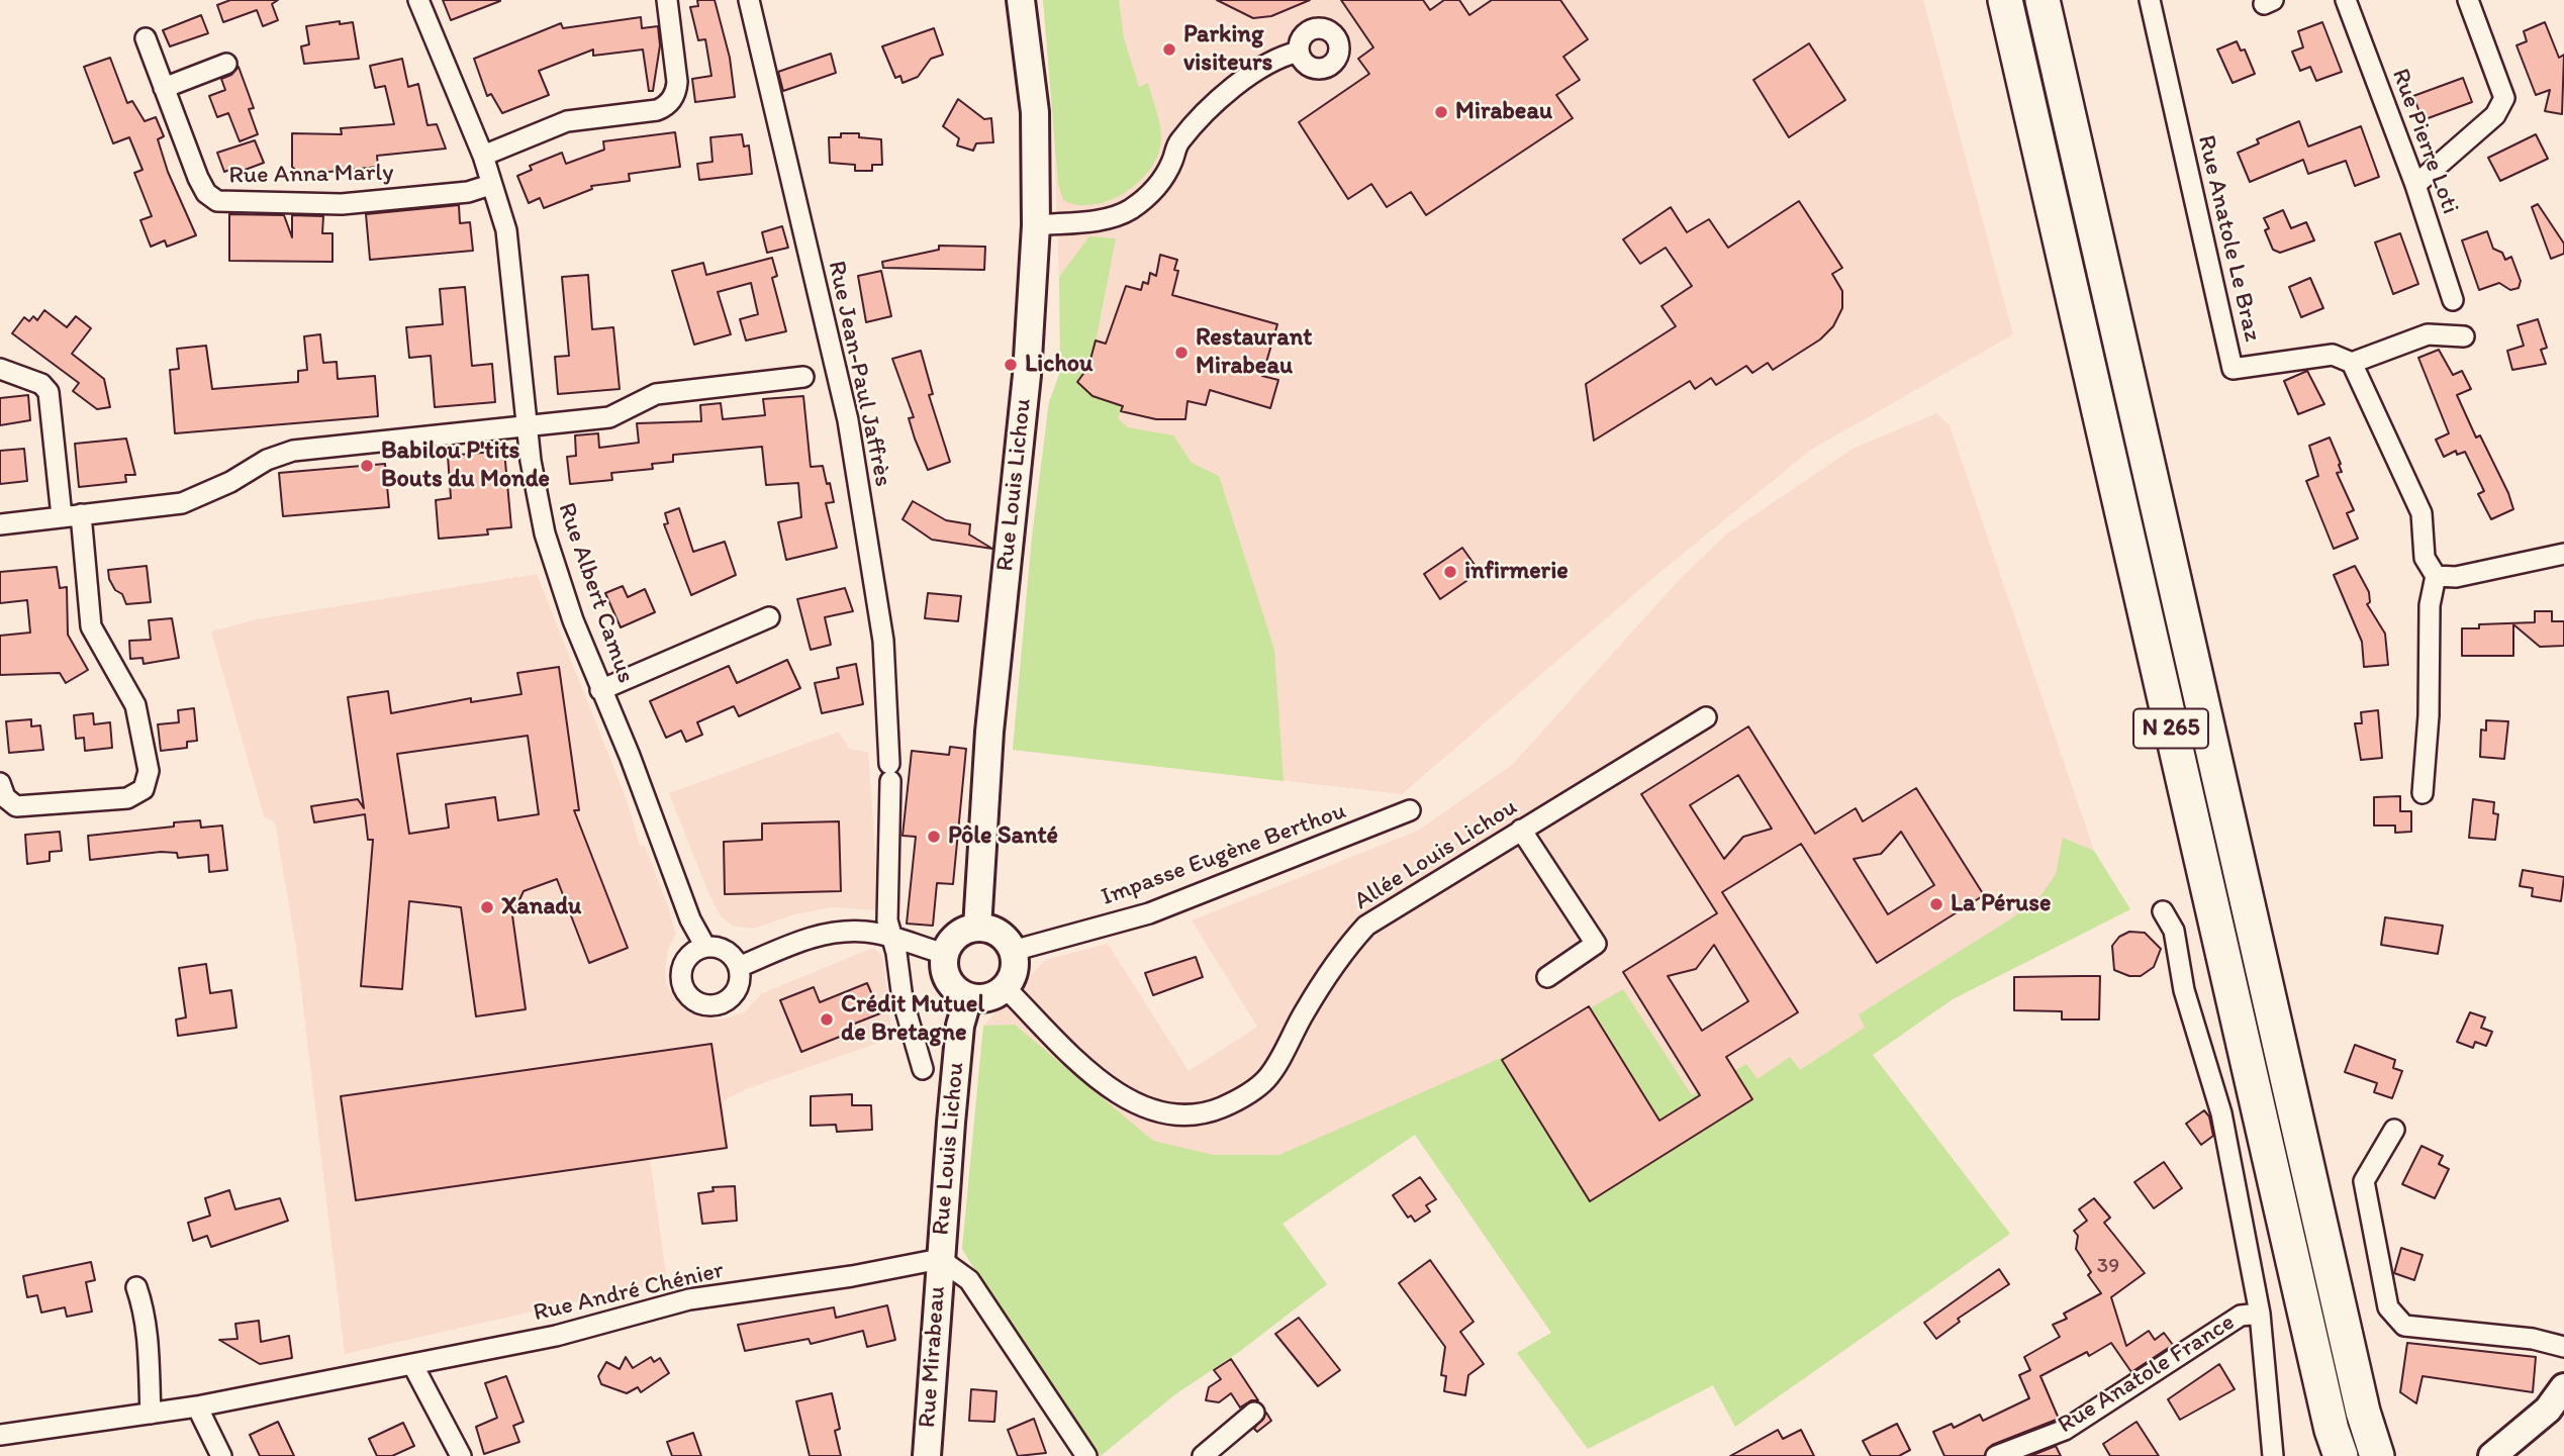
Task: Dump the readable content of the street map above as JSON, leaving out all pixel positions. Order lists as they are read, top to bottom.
{
  "streets": {
    "highway": ["N 265"],
    "main road": ["Rue Louis Lichou", "Rue Mirabeau"],
    "street": [
      "Rue Pierre Loti",
      "Rue Anna Marly",
      "Rue Anatole Le Braz",
      "Rue Jean-Paul Jaffrès",
      "Rue Albert Camus",
      "Impasse Eugène Berthou",
      "Allée Louis Lichou",
      "Rue André Chénier",
      "Rue Anatole France"
    ]
  },
  "crossings": [
    ["Rue Anna Marly", "Rue Albert Camus"],
    ["Rue Louis Lichou", "Impasse Eugène Berthou"],
    ["Rue Louis Lichou", "Allée Louis Lichou"],
    ["Rue Louis Lichou", "Rue André Chénier"],
    ["Rue Louis Lichou", "Rue Mirabeau"],
    ["Impasse Eugène Berthou", "Allée Louis Lichou"],
    ["Rue André Chénier", "Rue Mirabeau"]
  ],
  "places": [
    "Parking visiteurs",
    "Mirabeau",
    "Restaurant Mirabeau",
    "Lichou",
    "Babilou P'tits Bouts du Monde",
    "infirmerie",
    "Pôle Santé",
    "La Péruse",
    "Xanadu",
    "Crédit Mutuel de Bretagne"
  ],
  "house_numbers": ["39"]
}
